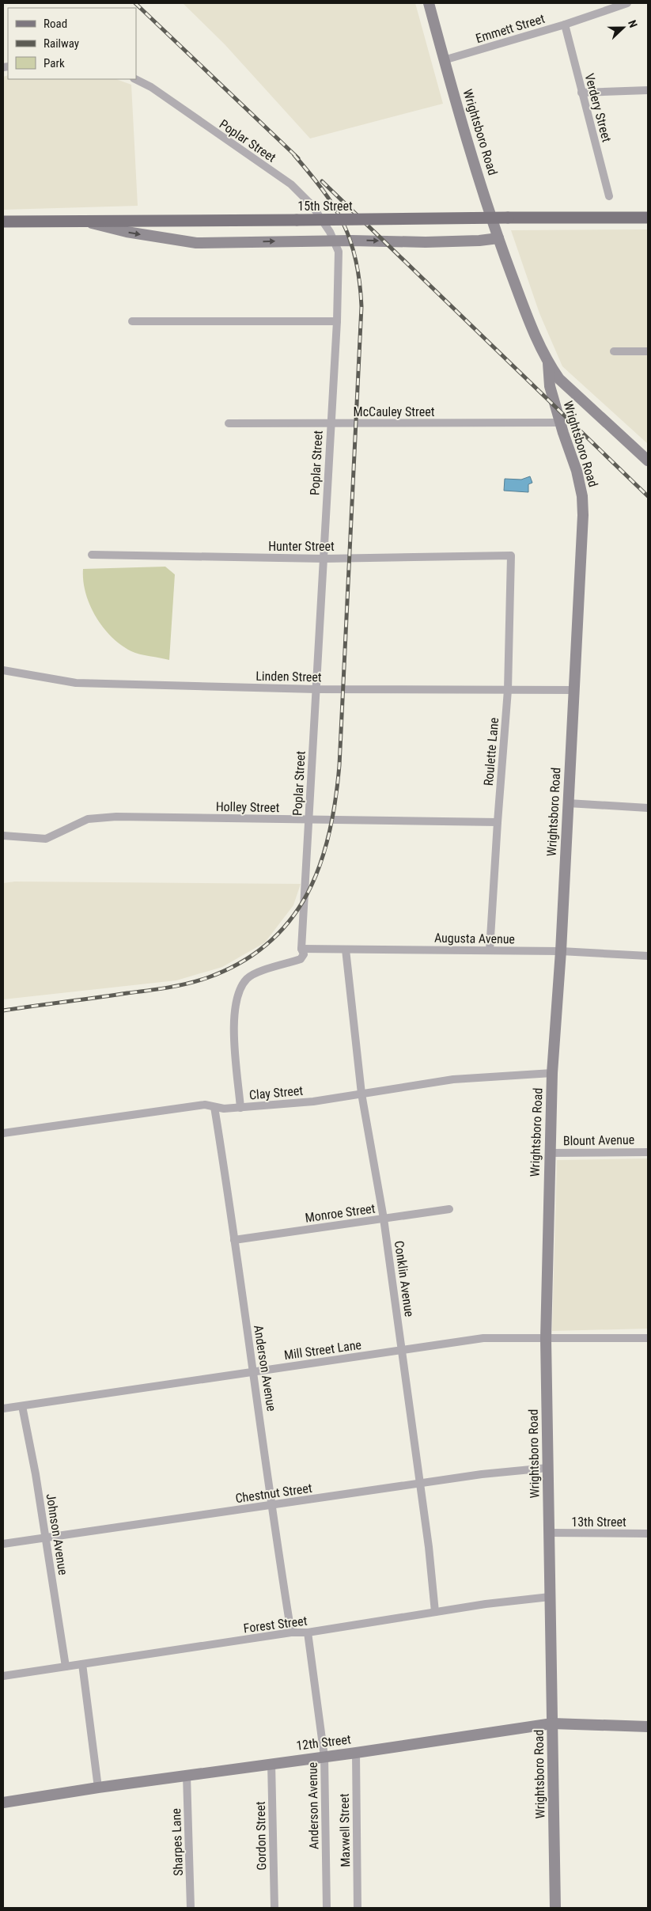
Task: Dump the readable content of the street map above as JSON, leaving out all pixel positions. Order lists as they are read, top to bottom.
{
  "streets": {
    "main road": ["15th Street"],
    "street": [
      "Emmett Street",
      "Verdery Street",
      "Wrightsboro Road",
      "Poplar Street",
      "McCauley Street",
      "Hunter Street",
      "Linden Street",
      "Roulette Lane",
      "Holley Street",
      "Augusta Avenue",
      "Clay Street",
      "Blount Avenue",
      "Monroe Street",
      "Conklin Avenue",
      "Mill Street Lane",
      "Anderson Avenue",
      "Chestnut Street",
      "13th Street",
      "Johnson Avenue",
      "Forest Street",
      "12th Street",
      "Maxwell Street",
      "Gordon Street",
      "Sharpes Lane"
    ]
  },
  "crossings": [
    ["Emmett Street", "Verdery Street"],
    ["Emmett Street", "Wrightsboro Road"],
    ["Wrightsboro Road", "McCauley Street"],
    ["Wrightsboro Road", "Linden Street"],
    ["Wrightsboro Road", "Augusta Avenue"],
    ["Wrightsboro Road", "Clay Street"],
    ["Wrightsboro Road", "Blount Avenue"],
    ["Wrightsboro Road", "Mill Street Lane"],
    ["Wrightsboro Road", "Chestnut Street"],
    ["Wrightsboro Road", "13th Street"],
    ["Wrightsboro Road", "Forest Street"],
    ["Wrightsboro Road", "12th Street"],
    ["Poplar Street", "McCauley Street"],
    ["Poplar Street", "Hunter Street"],
    ["Poplar Street", "Linden Street"],
    ["Poplar Street", "Holley Street"],
    ["Poplar Street", "Augusta Avenue"],
    ["Hunter Street", "Roulette Lane"],
    ["Linden Street", "Roulette Lane"],
    ["Roulette Lane", "Holley Street"],
    ["Roulette Lane", "Augusta Avenue"],
    ["Augusta Avenue", "Conklin Avenue"],
    ["Clay Street", "Conklin Avenue"],
    ["Clay Street", "Anderson Avenue"],
    ["Monroe Street", "Conklin Avenue"],
    ["Monroe Street", "Anderson Avenue"],
    ["Conklin Avenue", "Mill Street Lane"],
    ["Conklin Avenue", "Chestnut Street"],
    ["Conklin Avenue", "Forest Street"],
    ["Mill Street Lane", "Anderson Avenue"],
    ["Mill Street Lane", "Johnson Avenue"],
    ["Anderson Avenue", "Chestnut Street"],
    ["Anderson Avenue", "Forest Street"],
    ["Anderson Avenue", "12th Street"],
    ["Chestnut Street", "Johnson Avenue"],
    ["Johnson Avenue", "Forest Street"],
    ["12th Street", "Maxwell Street"],
    ["12th Street", "Gordon Street"],
    ["12th Street", "Sharpes Lane"]
  ],
  "legend": ["Road", "Railway", "Park"],
  "north": "right"
}
